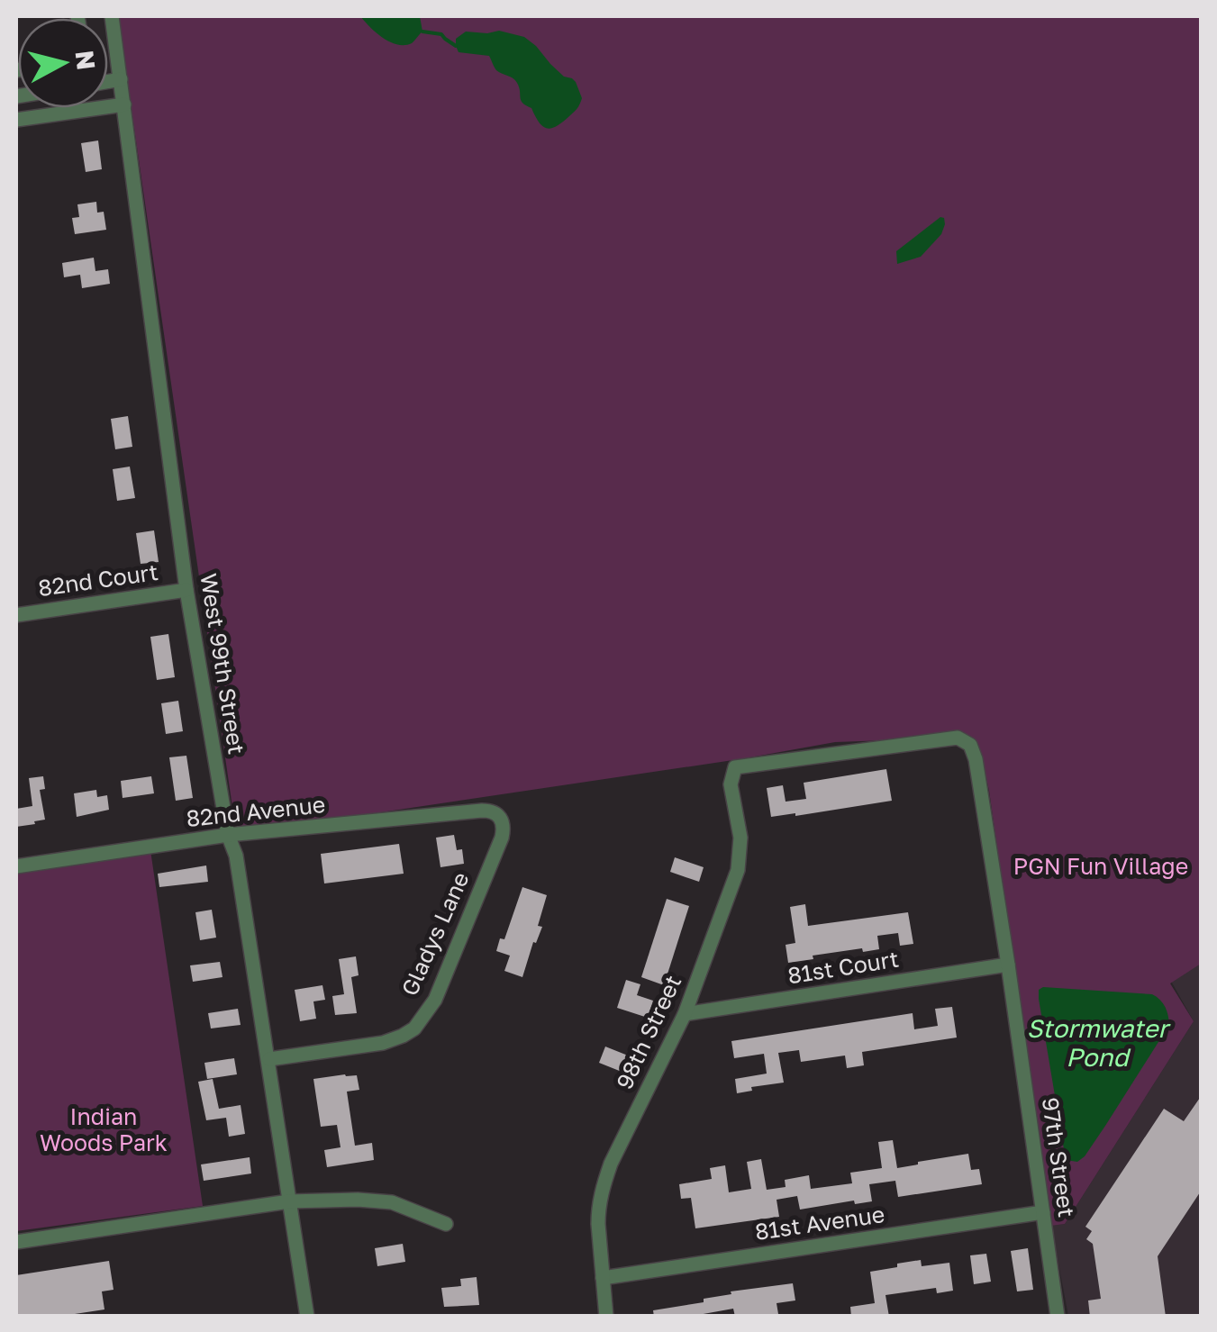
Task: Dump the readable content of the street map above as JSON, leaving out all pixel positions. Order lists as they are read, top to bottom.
{
  "streets": {
    "street": [
      "82nd Court",
      "West 99th Street",
      "82nd Avenue",
      "Gladys Lane",
      "81st Court",
      "98th Street",
      "97th Street",
      "81st Avenue"
    ]
  },
  "crossings": [
    ["82nd Court", "West 99th Street"],
    ["West 99th Street", "82nd Avenue"],
    ["West 99th Street", "Gladys Lane"],
    ["82nd Avenue", "Gladys Lane"],
    ["81st Court", "98th Street"],
    ["81st Court", "97th Street"],
    ["98th Street", "97th Street"],
    ["98th Street", "81st Avenue"],
    ["97th Street", "81st Avenue"]
  ],
  "water": ["Stormwater Pond"],
  "parks": ["PGN Fun Village", "Indian Woods Park"],
  "north": "right"
}
